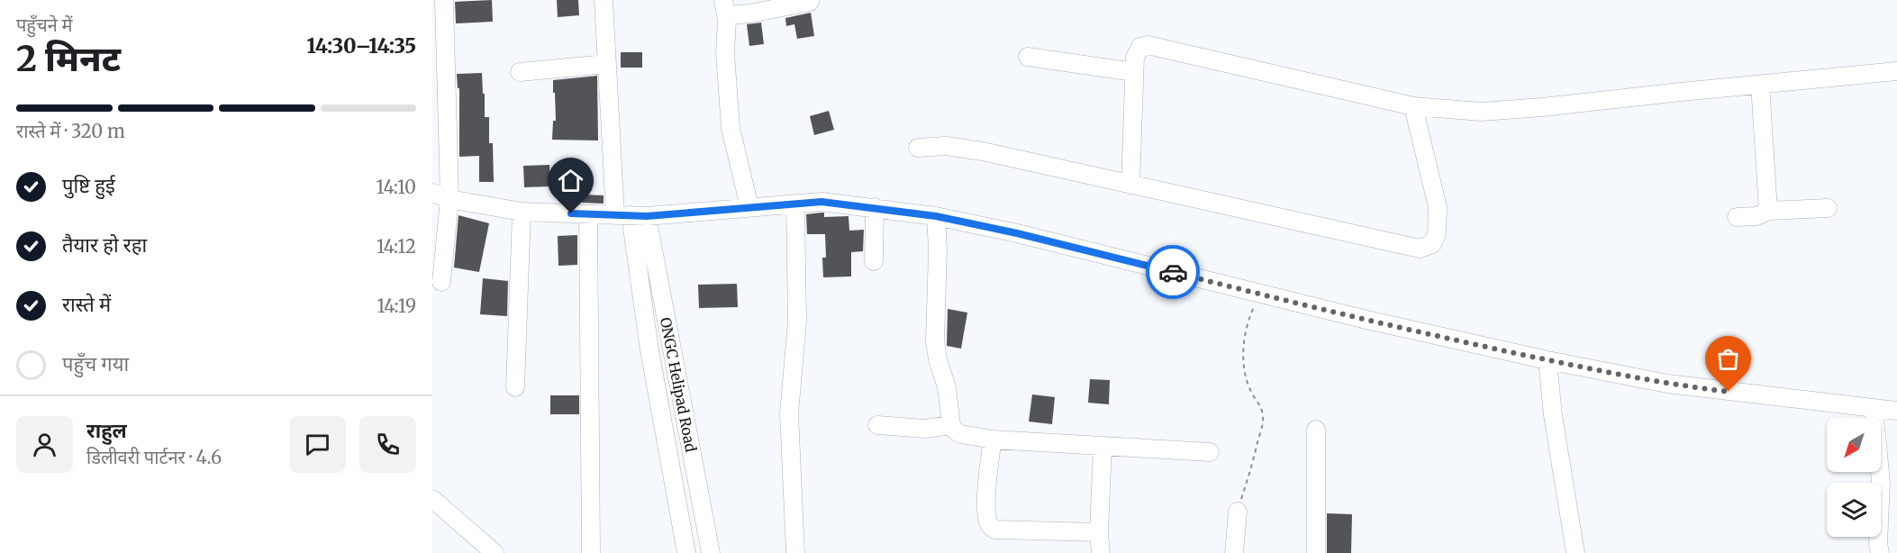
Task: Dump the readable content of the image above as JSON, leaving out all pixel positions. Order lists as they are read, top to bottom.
{
  "streets": {
    "street": ["ONGC Helipad Road"]
  },
  "north": "bottom left",
  "page": {
    "heading": ["2 मिनट", "पहुँचने में", "14:30–14:35"],
    "panel": ["राहुल", "डिलीवरी पार्टनर · 4.6"],
    "bar": "रास्ते में · 320 m",
    "list": [
      ["पुष्टि हुई", "14:10"],
      ["तैयार हो रहा", "14:12"],
      ["रास्ते में", "14:19"],
      "पहुँच गया"
    ]
  }
}
